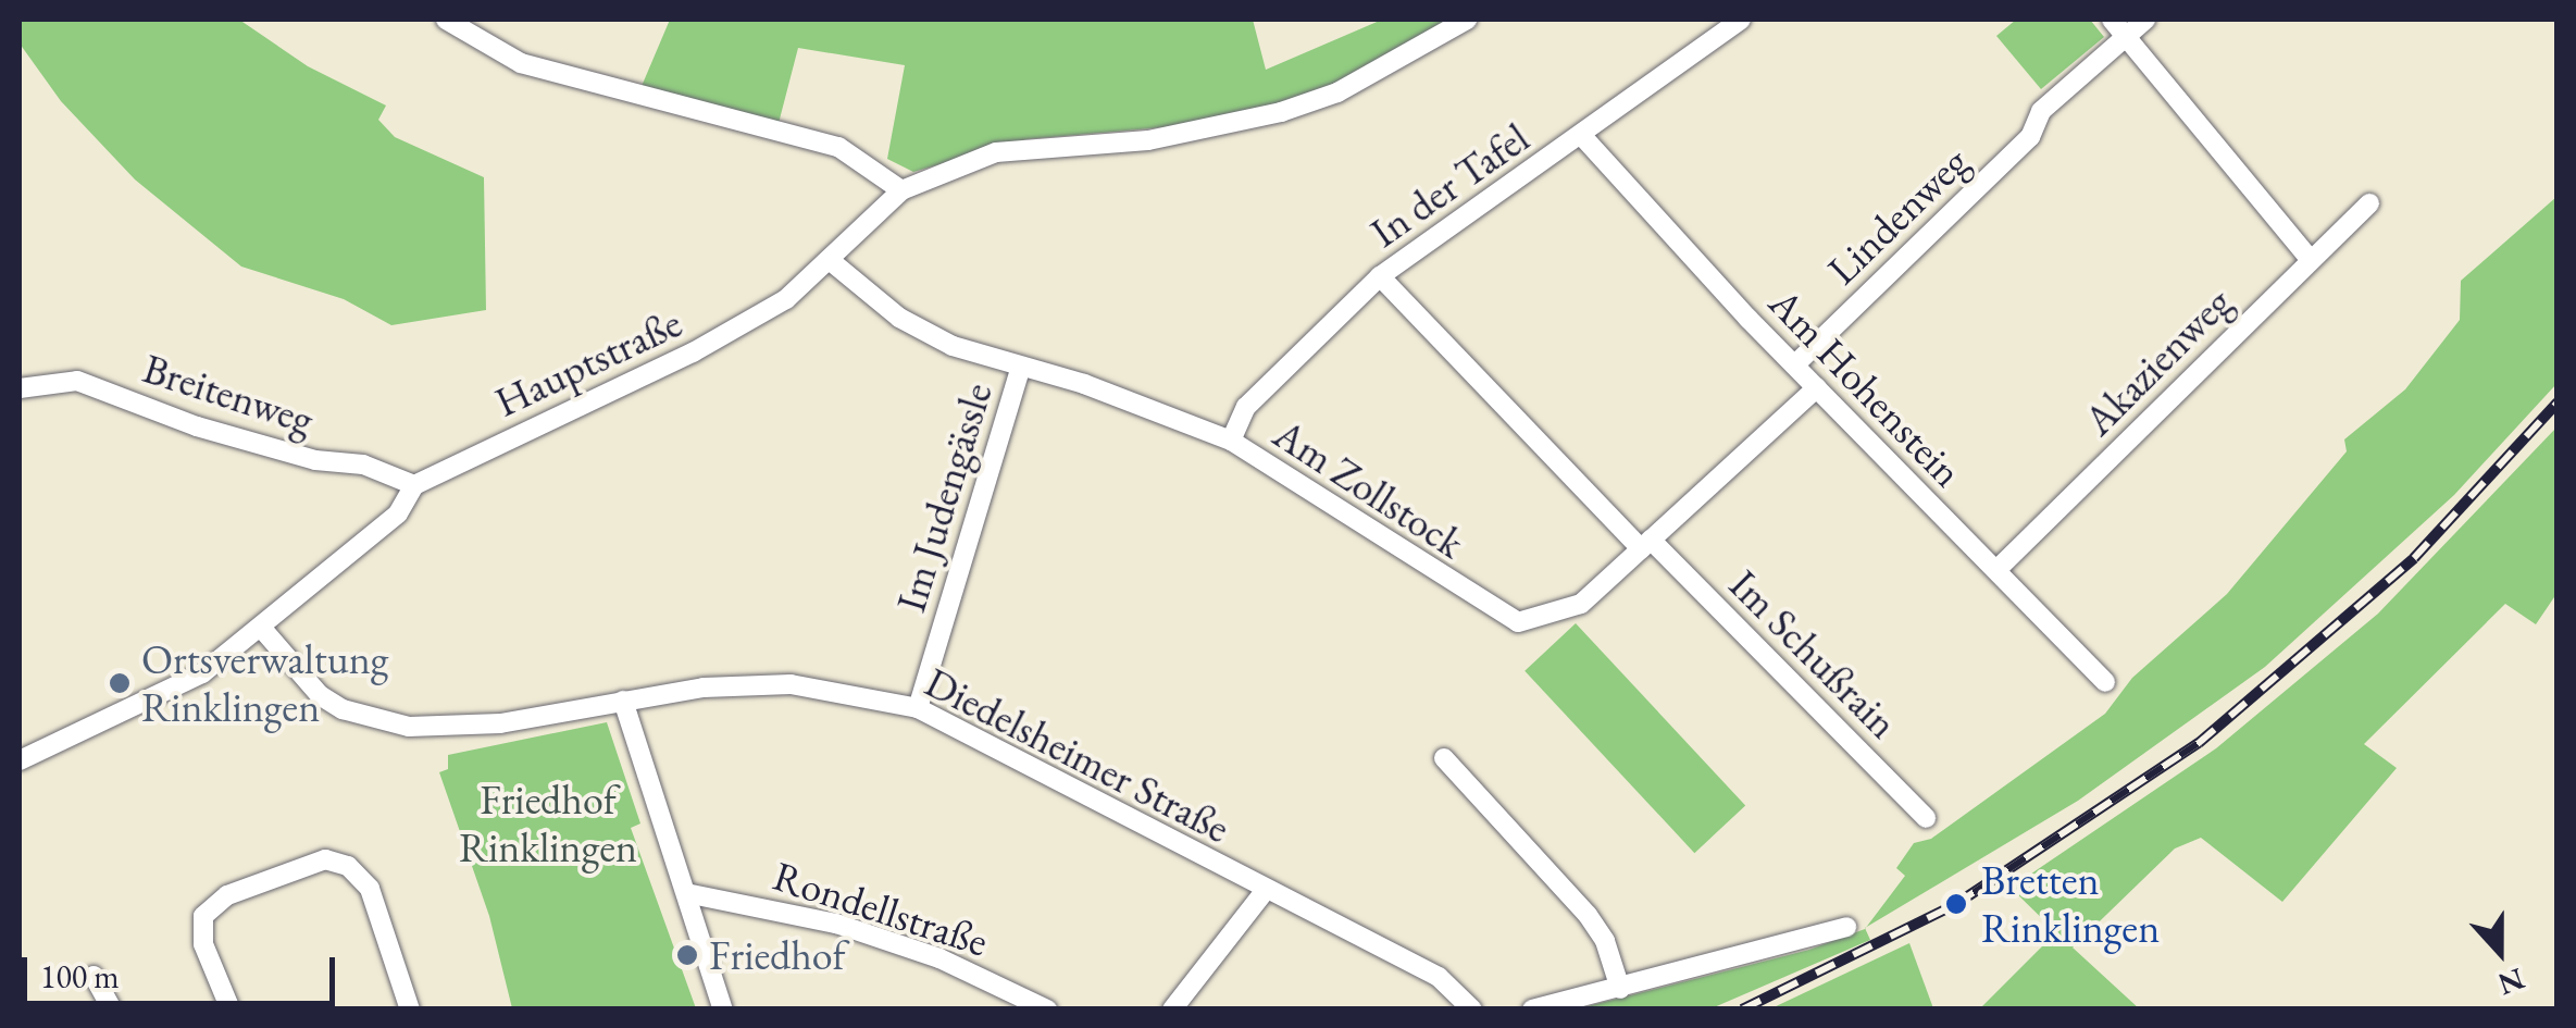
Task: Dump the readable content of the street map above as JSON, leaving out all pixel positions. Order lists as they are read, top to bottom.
{
  "streets": {
    "street": [
      "In der Tafel",
      "Lindenweg",
      "Akazienweg",
      "Hauptstraße",
      "Am Hohenstein",
      "Breitenweg",
      "Am Zollstock",
      "Im Judengässle",
      "Im Schußrain",
      "Diedelsheimer Straße",
      "Rondellstraße"
    ]
  },
  "crossings": [
    ["In der Tafel", "Am Hohenstein"],
    ["In der Tafel", "Am Zollstock"],
    ["In der Tafel", "Im Schußrain"],
    ["Lindenweg", "Am Hohenstein"],
    ["Akazienweg", "Am Hohenstein"],
    ["Hauptstraße", "Breitenweg"],
    ["Hauptstraße", "Am Zollstock"],
    ["Hauptstraße", "Diedelsheimer Straße"],
    ["Am Hohenstein", "Am Zollstock"],
    ["Am Zollstock", "Im Judengässle"],
    ["Am Zollstock", "Im Schußrain"],
    ["Im Judengässle", "Diedelsheimer Straße"]
  ],
  "parks": ["Friedhof Rinklingen"],
  "places": ["Ortsverwaltung Rinklingen", "Bretten Rinklingen", "Friedhof"],
  "scale_bar": "100 m",
  "north": "bottom"
}
